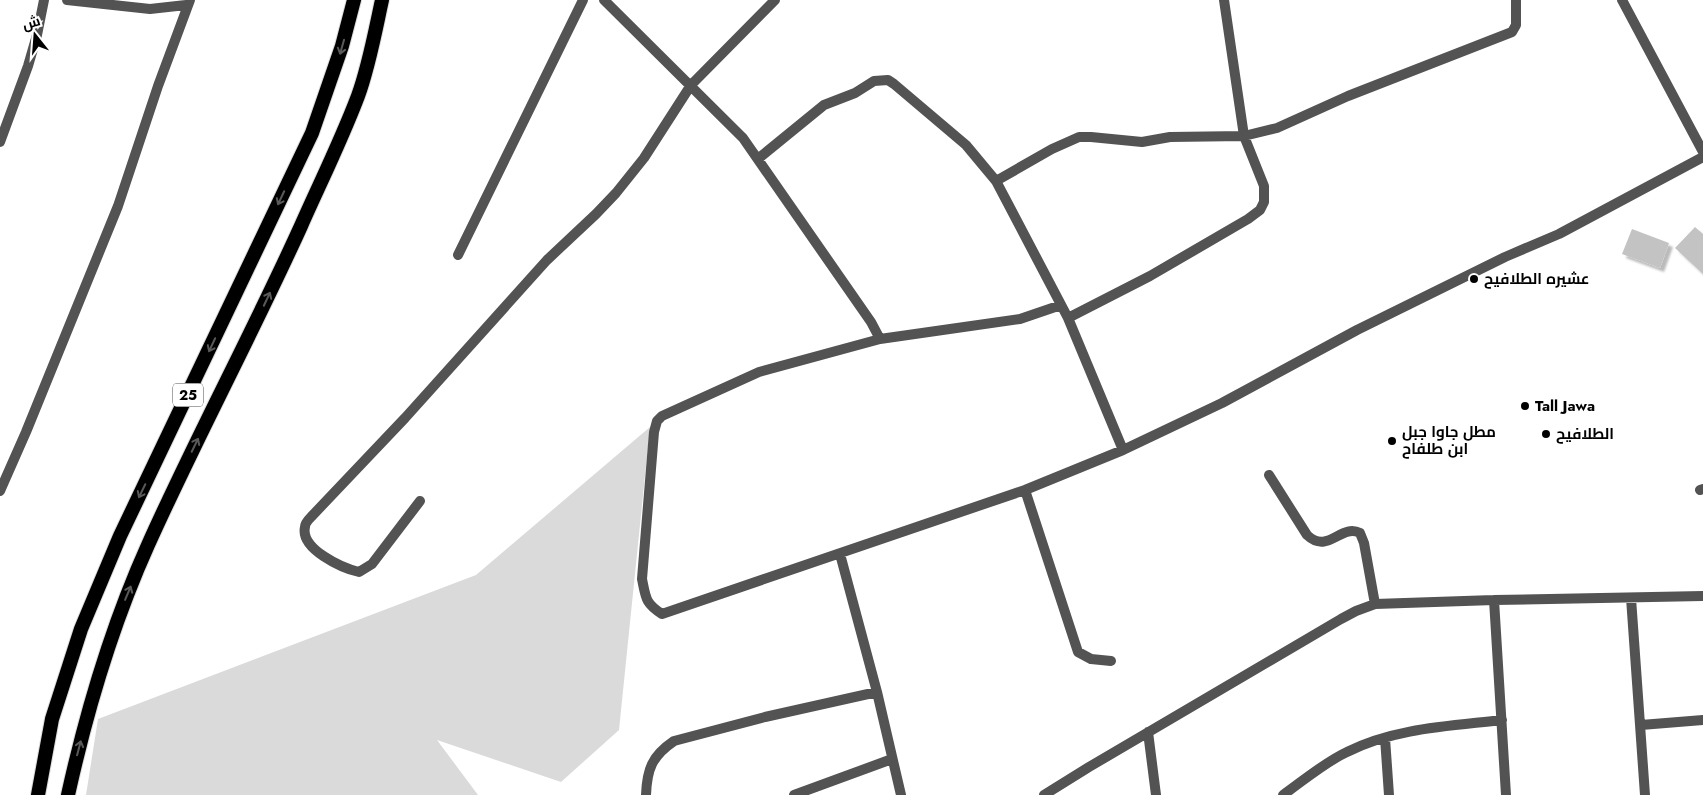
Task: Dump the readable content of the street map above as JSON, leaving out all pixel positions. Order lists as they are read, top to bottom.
{
  "streets": {
    "highway": ["25"]
  },
  "places": [
    "عشيره الطلافيح",
    "Tall Jawa",
    "الطلافيح",
    "مطل جاوا جبل ابن طلفاح"
  ],
  "north": "top"
}
